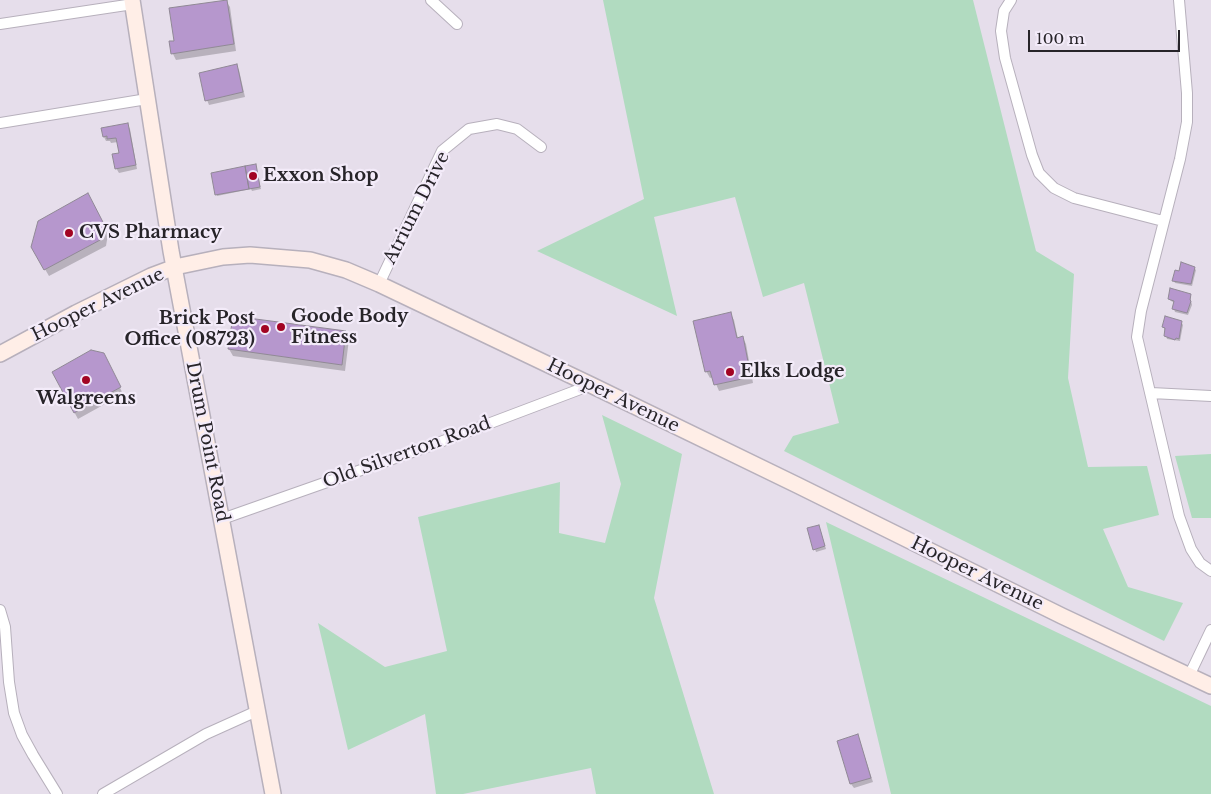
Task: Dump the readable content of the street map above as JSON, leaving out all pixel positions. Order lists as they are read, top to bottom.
{
  "streets": {
    "main road": ["Hooper Avenue", "Drum Point Road"],
    "street": ["Atrium Drive", "Old Silverton Road"]
  },
  "crossings": [
    ["Atrium Drive", "Hooper Avenue"],
    ["Hooper Avenue", "Drum Point Road"],
    ["Hooper Avenue", "Old Silverton Road"],
    ["Drum Point Road", "Old Silverton Road"]
  ],
  "places": [
    "Exxon Shop",
    "CVS Pharmacy",
    "Goode Body Fitness",
    "Brick Post Office (08723)",
    "Elks Lodge",
    "Walgreens"
  ],
  "scale_bar": "100 m"
}
